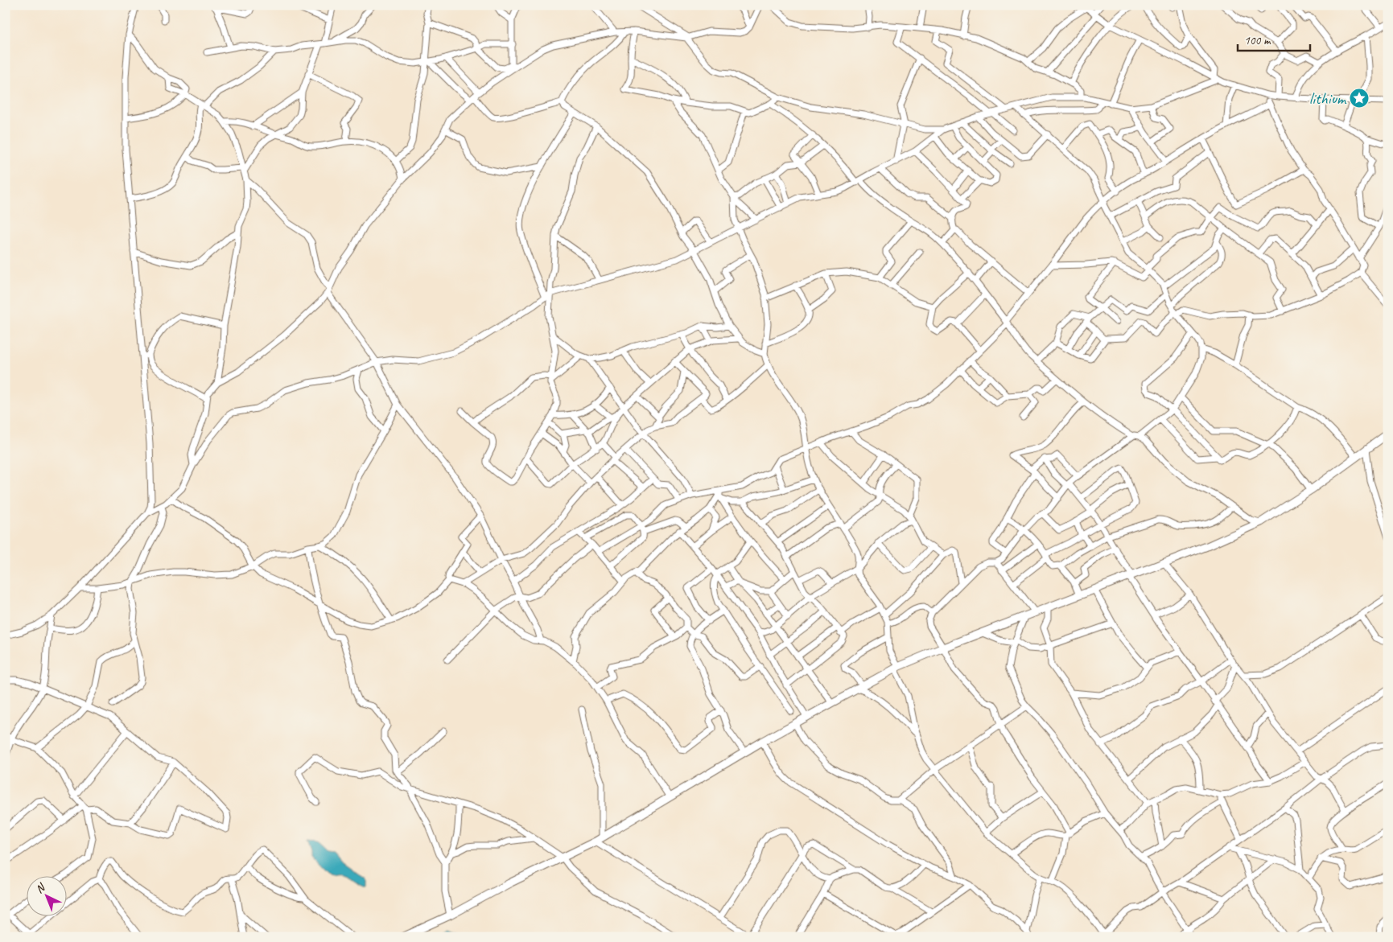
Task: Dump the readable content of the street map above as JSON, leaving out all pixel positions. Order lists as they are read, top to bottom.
{
  "places": {
    "place": ["lithium"]
  },
  "scale_bar": "100 m",
  "north": "top left"
}
